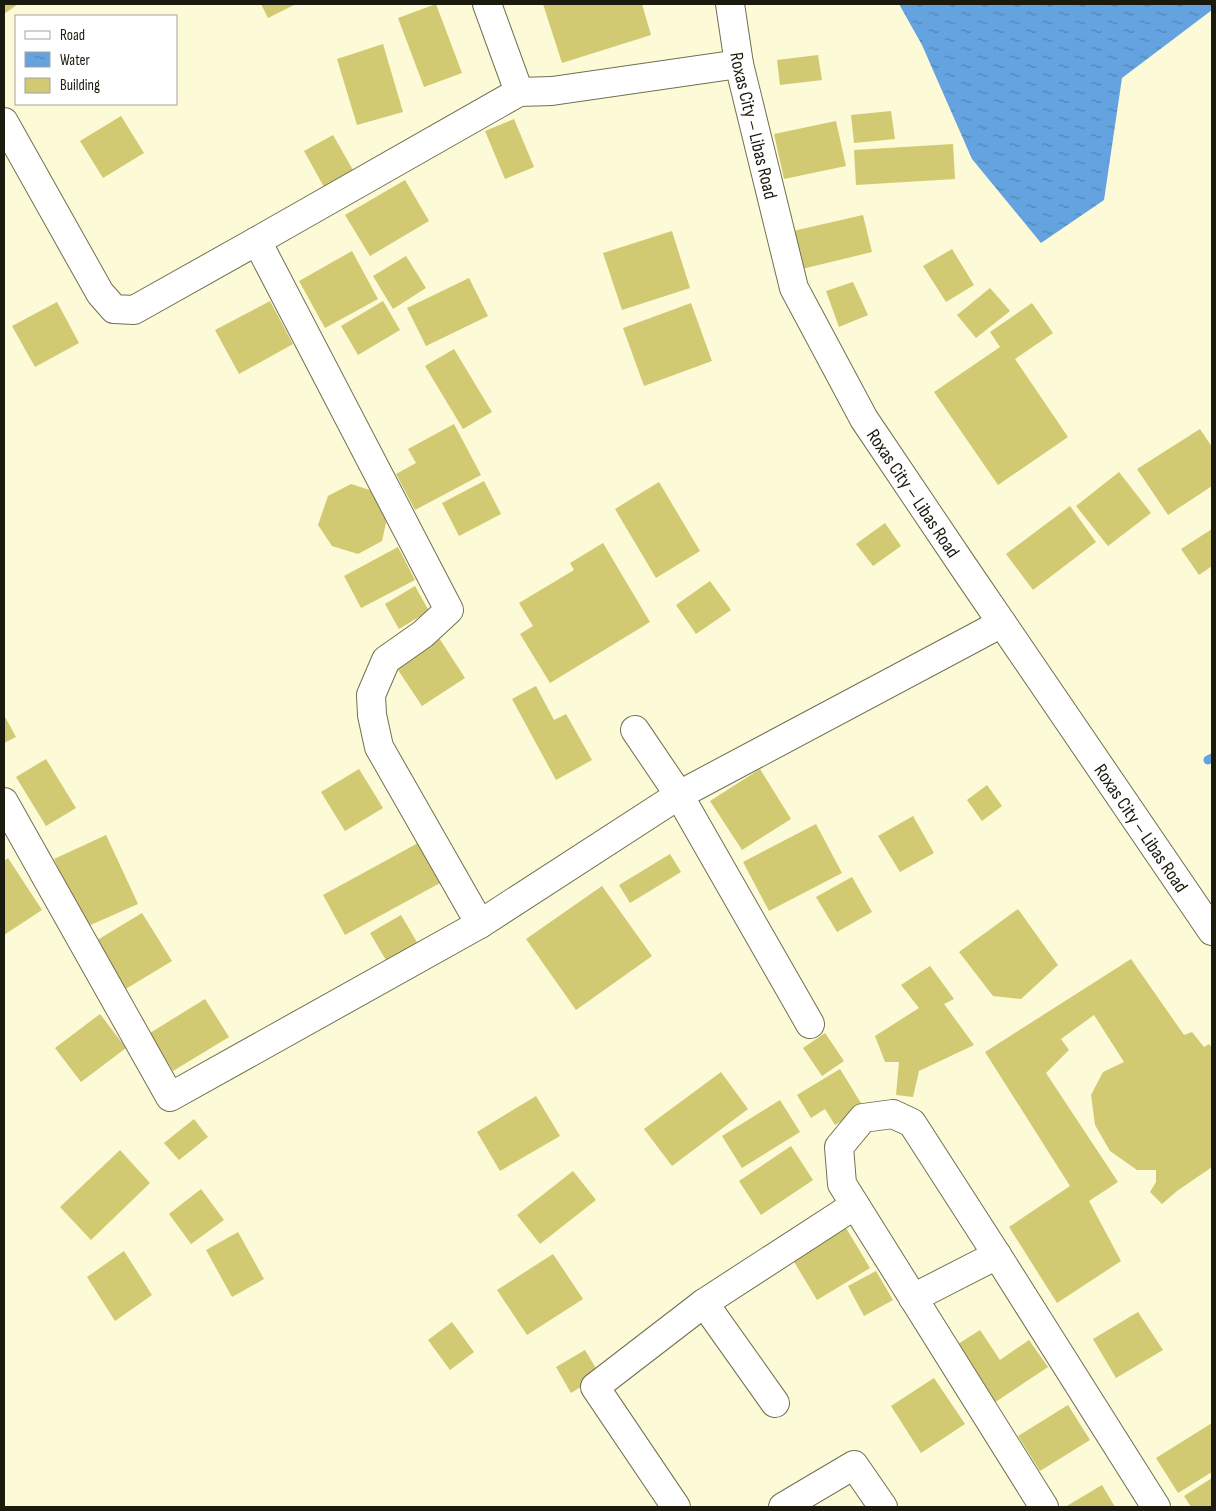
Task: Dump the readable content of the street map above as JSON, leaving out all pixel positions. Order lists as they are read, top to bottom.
{
  "streets": {
    "street": ["Roxas City – Libas Road"]
  },
  "legend": ["Road", "Water", "Building"]
}
